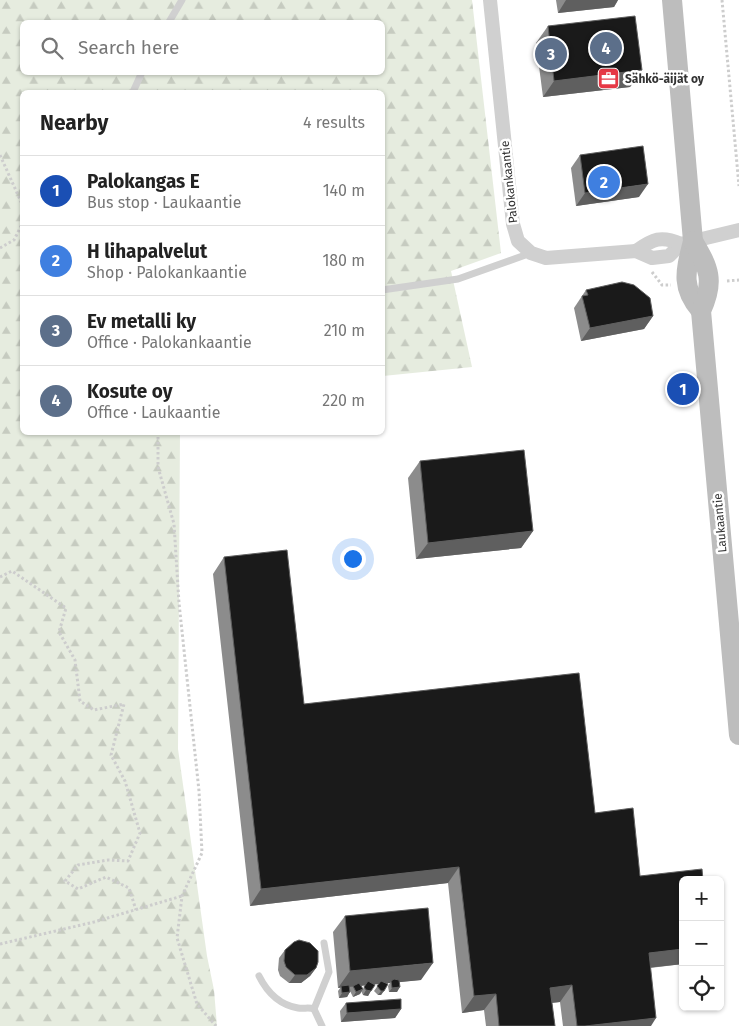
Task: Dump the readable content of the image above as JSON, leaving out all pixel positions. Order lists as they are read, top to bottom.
{
  "streets": {
    "main road": ["Laukaantie"],
    "street": ["Palokankaantie"]
  },
  "places": {
    "office": ["Sähkö-äijät oy"]
  },
  "page": {
    "search": "Search here",
    "pins": [
      "4",
      "3",
      "2",
      "1"
    ],
    "heading": ["Nearby", "4 results"],
    "list": [
      {
        "mark": "1",
        "name": "Palokangas E",
        "note": "Bus stop · Laukaantie",
        "value": "140 m"
      },
      {
        "mark": "2",
        "name": "H lihapalvelut",
        "note": "Shop · Palokankaantie",
        "value": "180 m"
      },
      {
        "mark": "3",
        "name": "Ev metalli ky",
        "note": "Office · Palokankaantie",
        "value": "210 m"
      },
      {
        "mark": "4",
        "name": "Kosute oy",
        "note": "Office · Laukaantie",
        "value": "220 m"
      }
    ],
    "map_buttons": ["+", "−"]
  }
}
